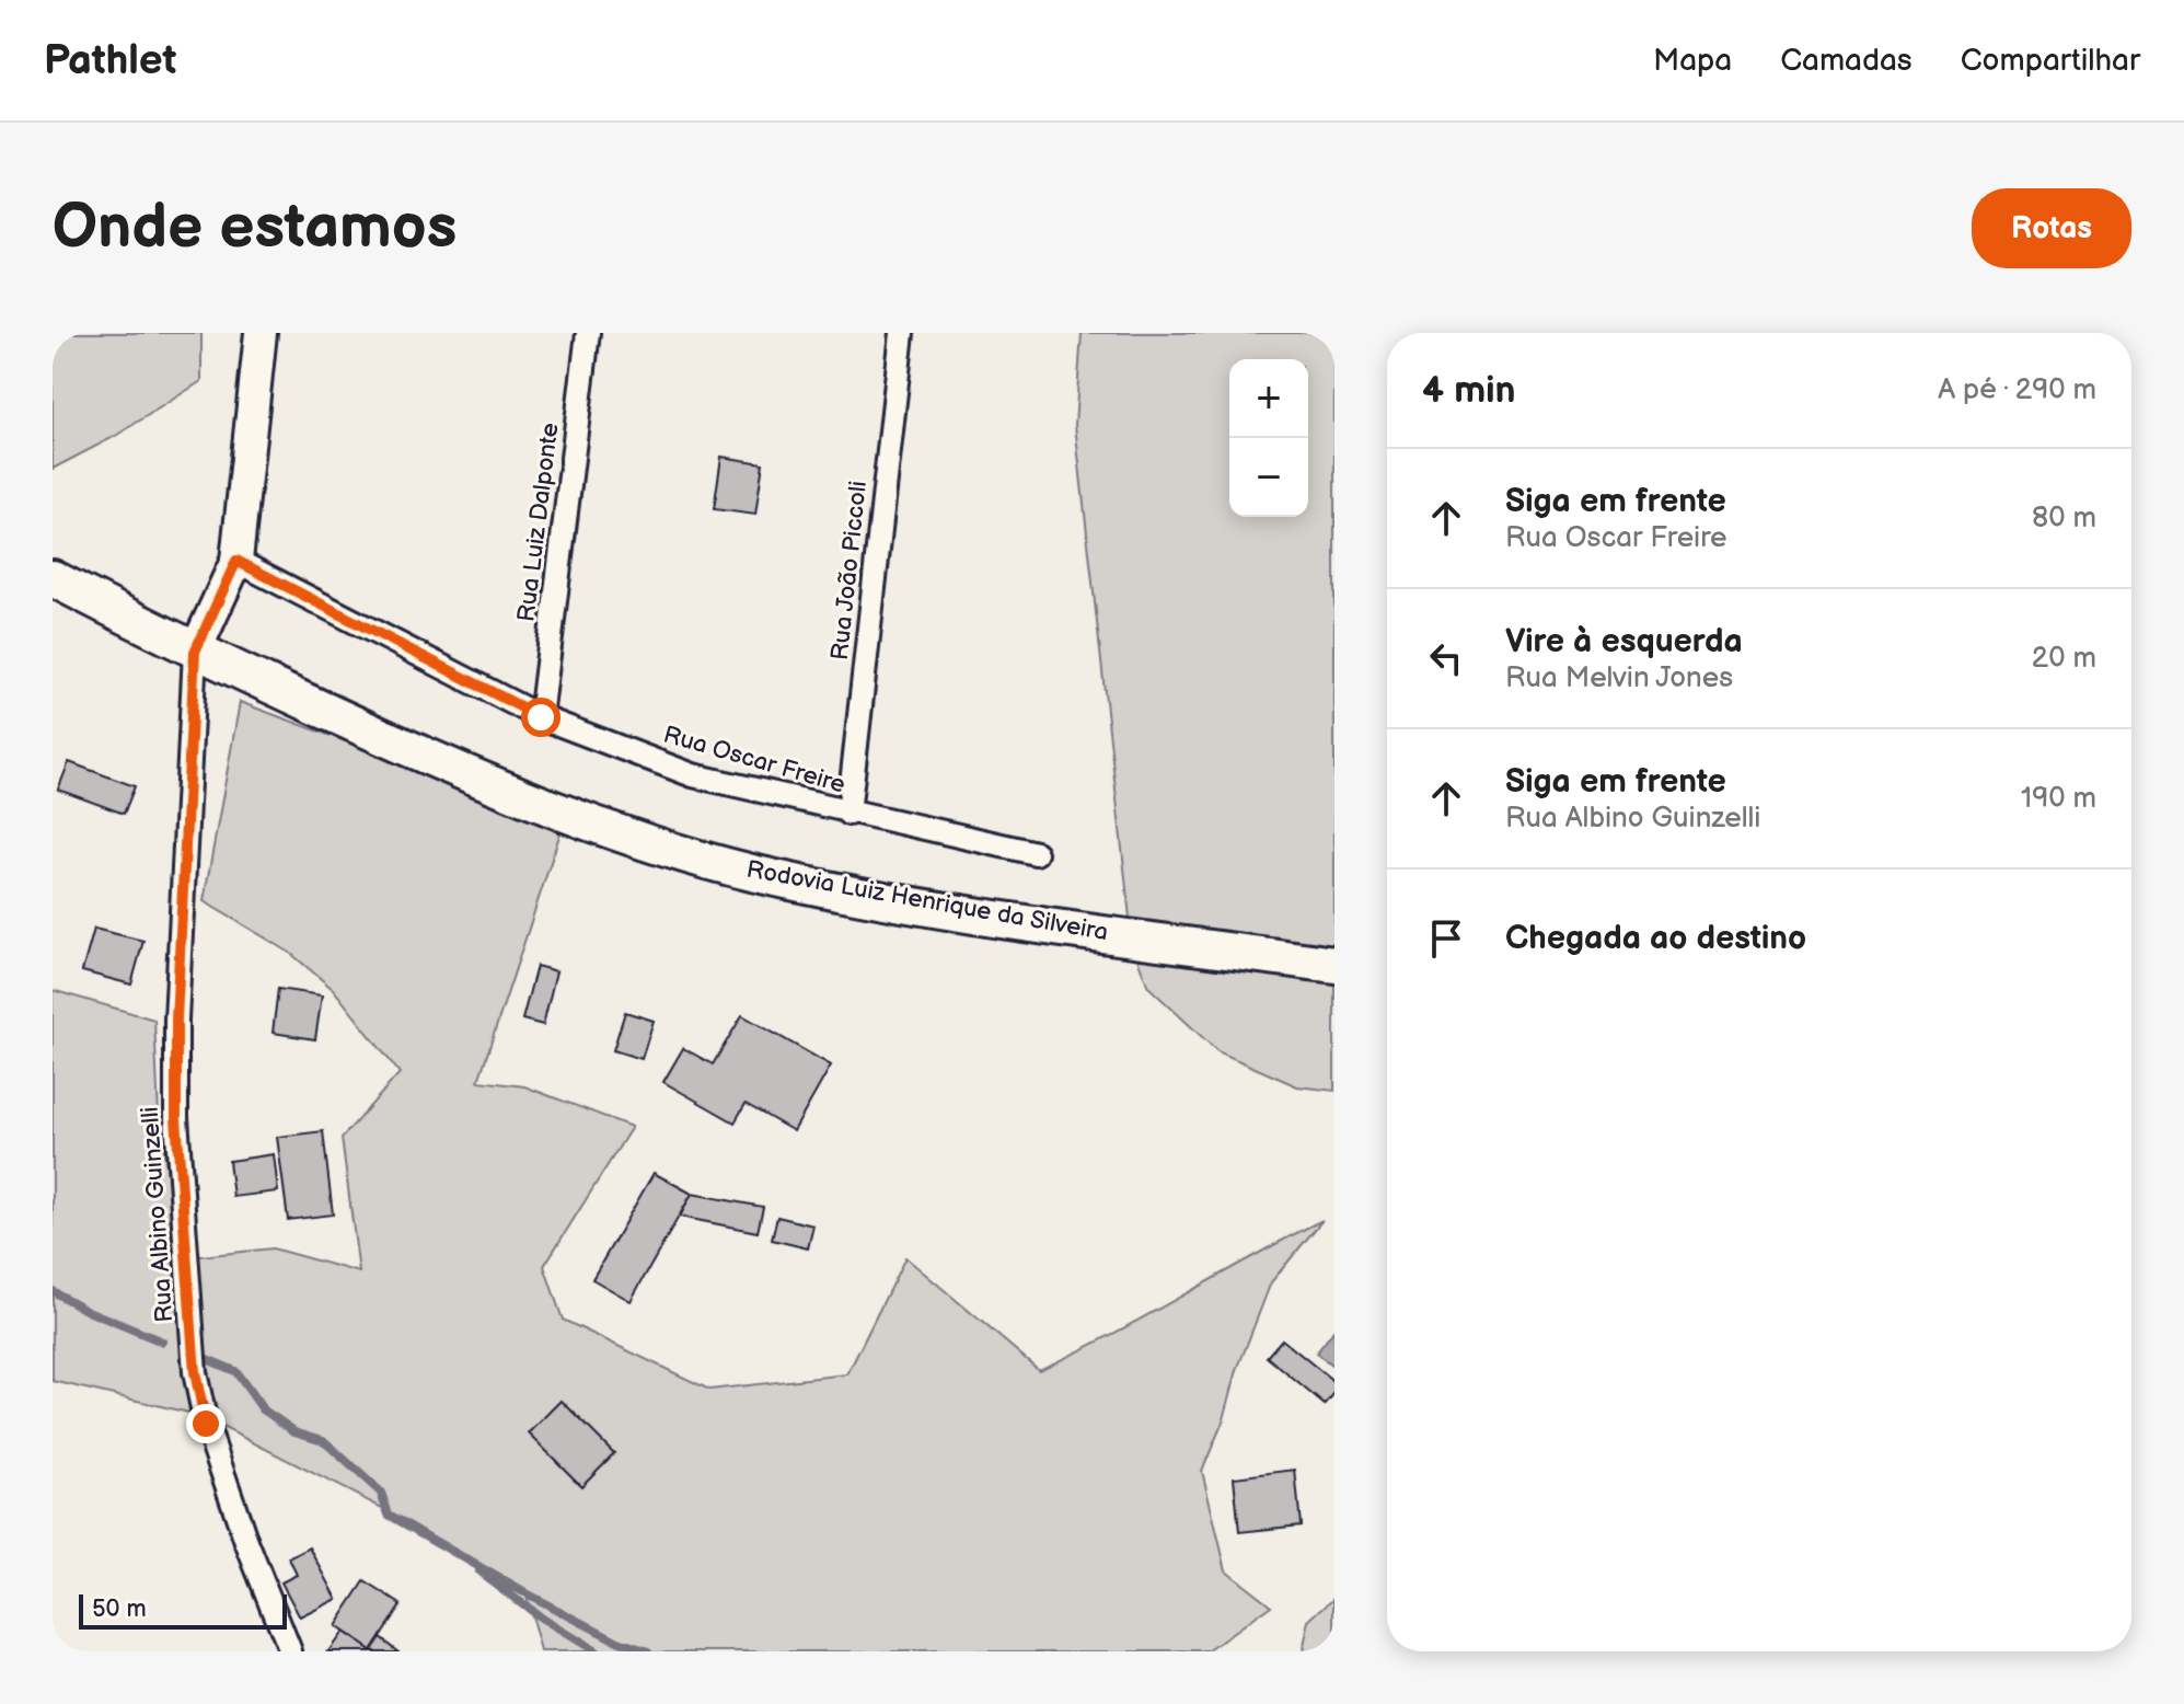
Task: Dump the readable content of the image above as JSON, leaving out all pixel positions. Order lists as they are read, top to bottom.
{
  "streets": {
    "main road": ["Rodovia Luiz Henrique da Silveira"],
    "street": [
      "Rua Luiz Dalponte",
      "Rua João Piccoli",
      "Rua Oscar Freire",
      "Rua Albino Guinzelli"
    ]
  },
  "crossings": [
    ["Rua Luiz Dalponte", "Rua Oscar Freire"],
    ["Rua João Piccoli", "Rua Oscar Freire"],
    ["Rodovia Luiz Henrique da Silveira", "Rua Albino Guinzelli"]
  ],
  "scale_bar": "50 m",
  "page": {
    "header": "Pathlet",
    "nav": ["Mapa", "Camadas", "Compartilhar"],
    "buttons": "Rotas",
    "title": "Onde estamos",
    "heading": ["4 min", "A pé · 290 m"],
    "map_buttons": ["+", "−"],
    "list": [
      ["Siga em frente", "Rua Oscar Freire", "80 m"],
      ["Vire à esquerda", "Rua Melvin Jones", "20 m"],
      ["Siga em frente", "Rua Albino Guinzelli", "190 m"],
      "Chegada ao destino"
    ],
    "scale": "50 m"
  }
}
